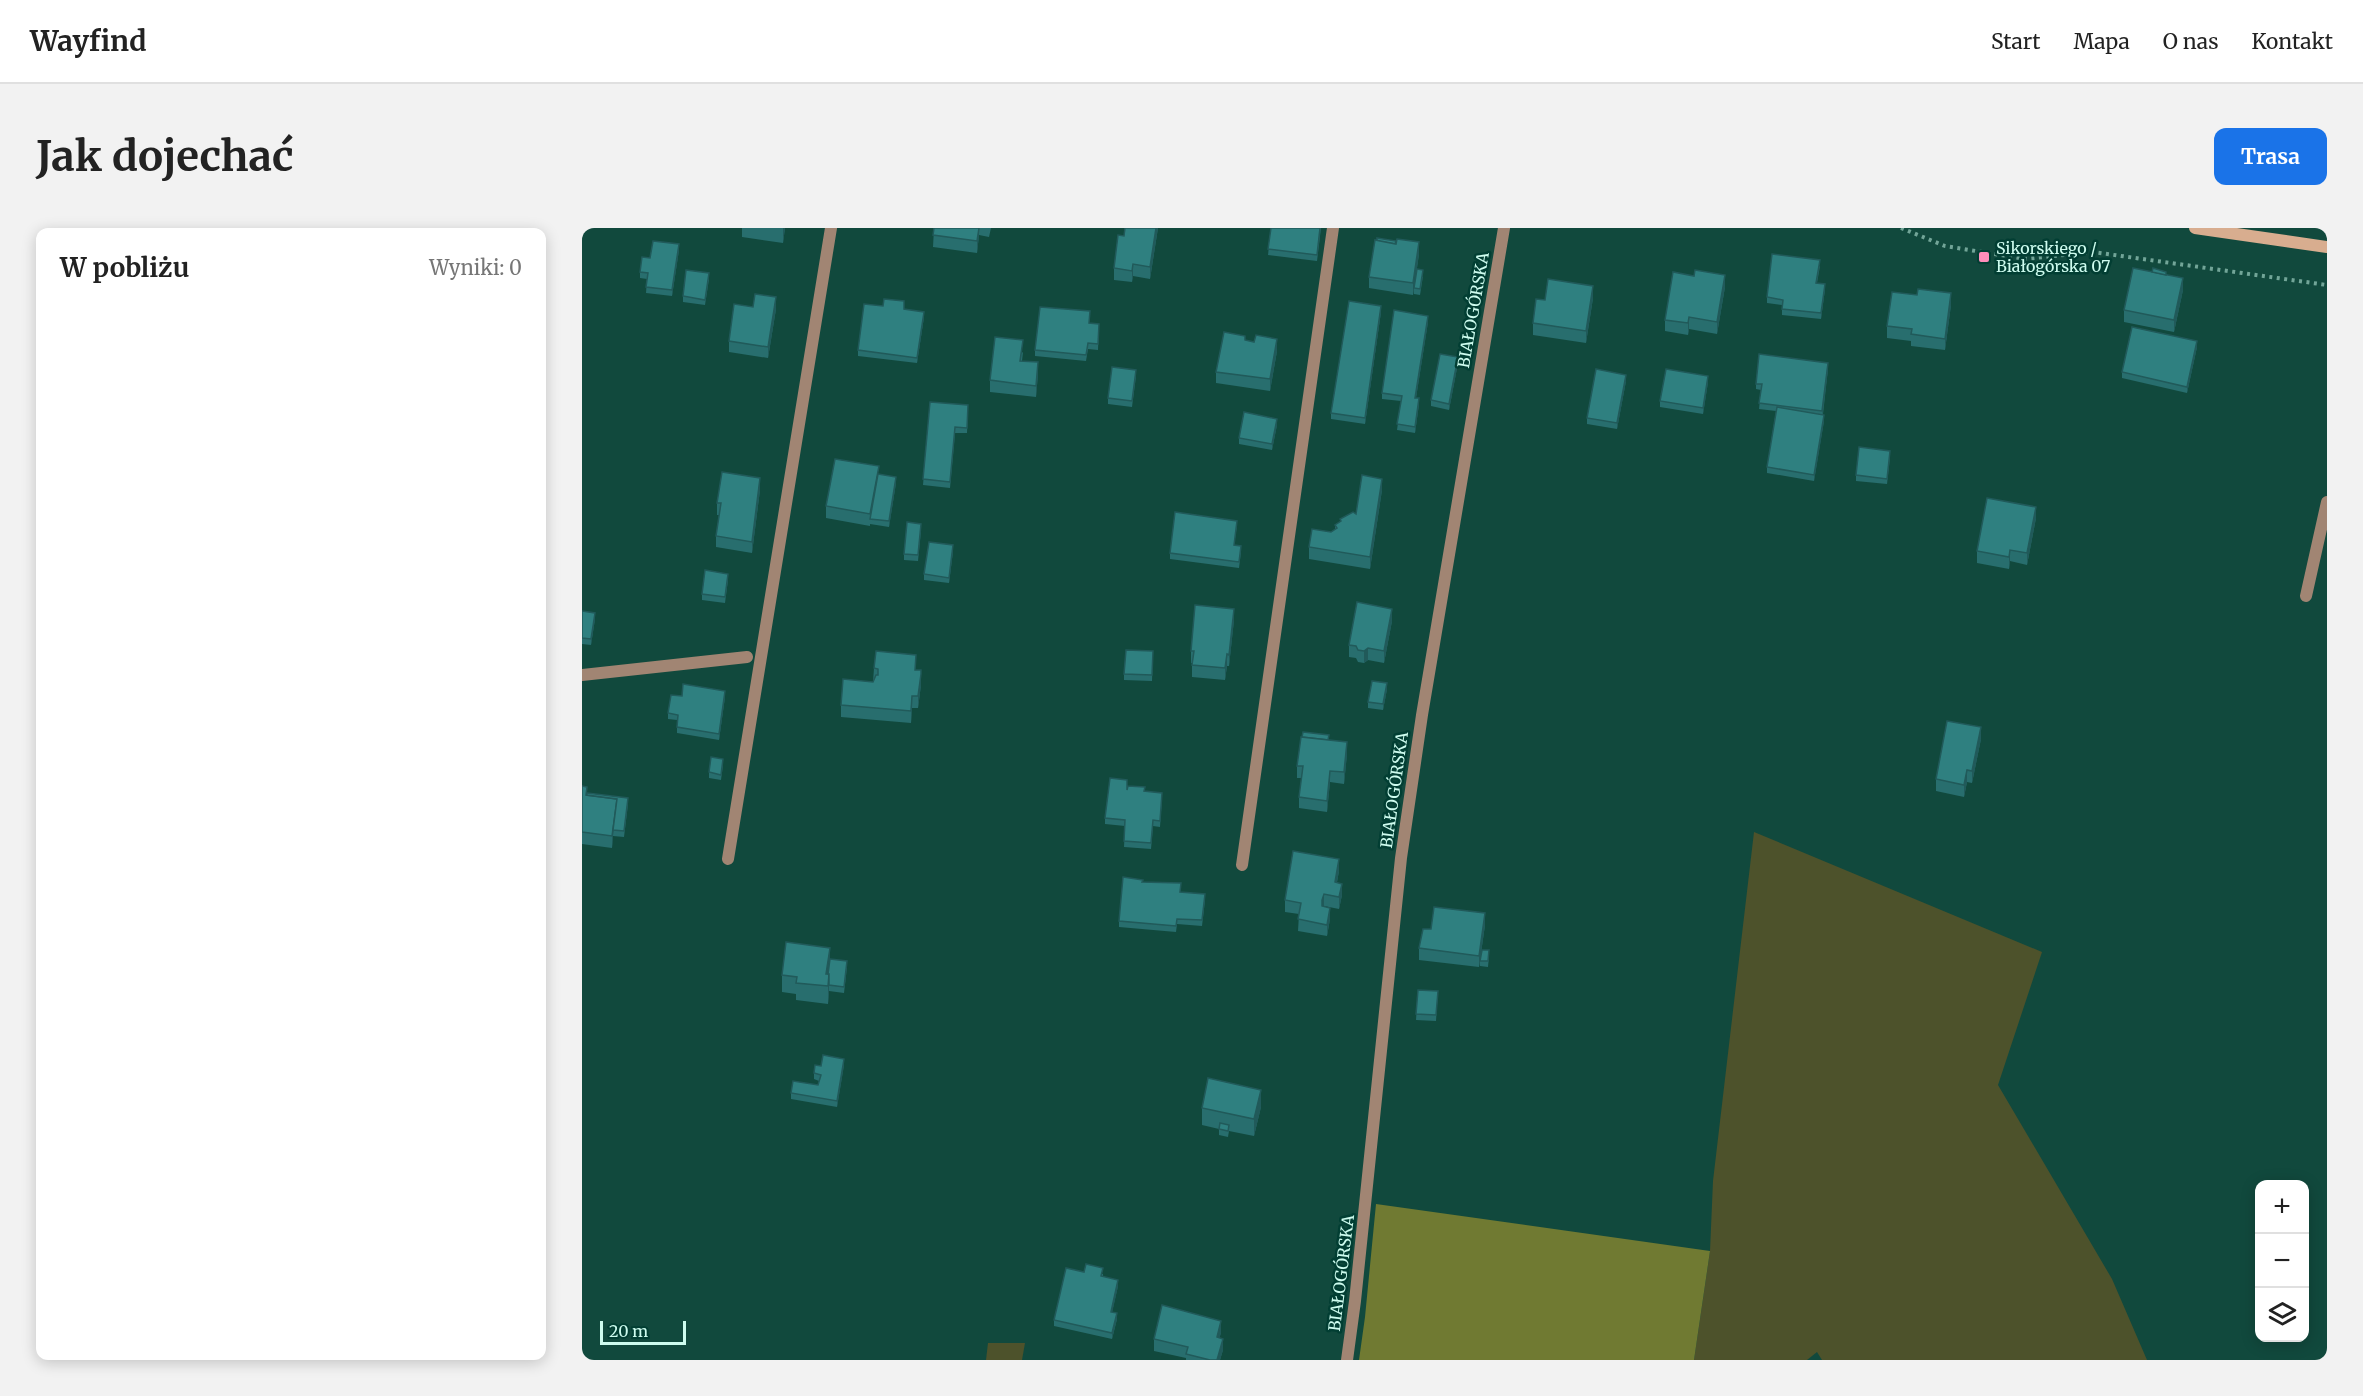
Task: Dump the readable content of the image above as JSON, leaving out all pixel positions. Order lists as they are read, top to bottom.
{
  "streets": {
    "street": ["BIAŁOGÓRSKA"]
  },
  "places": {
    "transit": ["Sikorskiego / Białogórska 07"]
  },
  "scale_bar": "20 m",
  "page": {
    "header": "Wayfind",
    "nav": [
      "Start",
      "Mapa",
      "O nas",
      "Kontakt"
    ],
    "buttons": "Trasa",
    "title": "Jak dojechać",
    "heading": ["W pobliżu", "Wyniki: 0"],
    "map_buttons": ["+", "−"],
    "scale": "20 m"
  }
}
